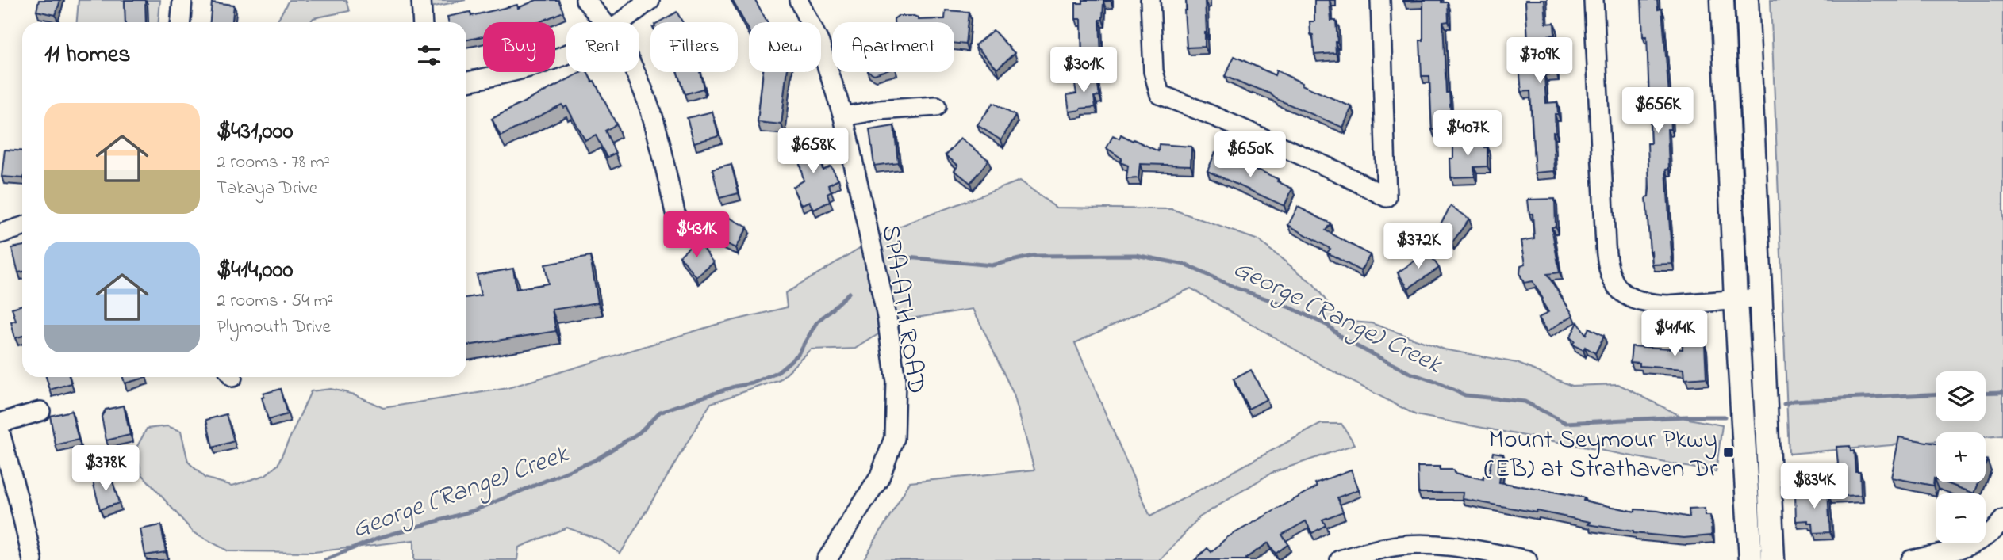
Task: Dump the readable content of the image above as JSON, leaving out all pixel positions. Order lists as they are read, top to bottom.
{
  "streets": {
    "street": ["SPA-ATH ROAD"]
  },
  "water": ["George (Range) Creek"],
  "places": {
    "transit": ["Mount Seymour Pkwy (EB) at Strathaven Dr"]
  },
  "page": {
    "chip": [
      "Buy",
      "Rent",
      "Filters",
      "New",
      "Apartment"
    ],
    "heading": "11 homes",
    "price": [
      "$709K",
      "$301K",
      "$656K",
      "$407K",
      "$658K",
      "$650K",
      "$431K",
      "$372K",
      "$414K",
      "$378K",
      "$834K"
    ],
    "list": [
      {
        "name": "$431,000",
        "note": "2 rooms · 78 m² · Takaya Drive"
      },
      {
        "name": "$414,000",
        "note": "2 rooms · 54 m² · Plymouth Drive"
      }
    ],
    "map_buttons": ["+", "−"]
  }
}
